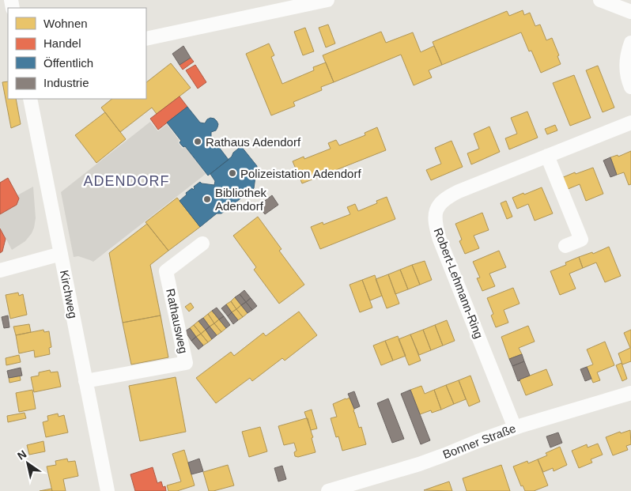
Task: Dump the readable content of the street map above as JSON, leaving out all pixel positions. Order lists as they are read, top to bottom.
{
  "streets": {
    "street": [
      "Robert-Lehmann-Ring",
      "Kirchweg",
      "Rathausweg",
      "Bonner Straße"
    ]
  },
  "crossings": [
    ["Robert-Lehmann-Ring", "Bonner Straße"],
    ["Kirchweg", "Rathausweg"]
  ],
  "districts": ["ADENDORF"],
  "places": ["Rathaus Adendorf", "Polizeistation Adendorf", "Bibliothek Adendorf"],
  "legend": [
    "Wohnen",
    "Handel",
    "Öffentlich",
    "Industrie"
  ],
  "north": "top left"
}
